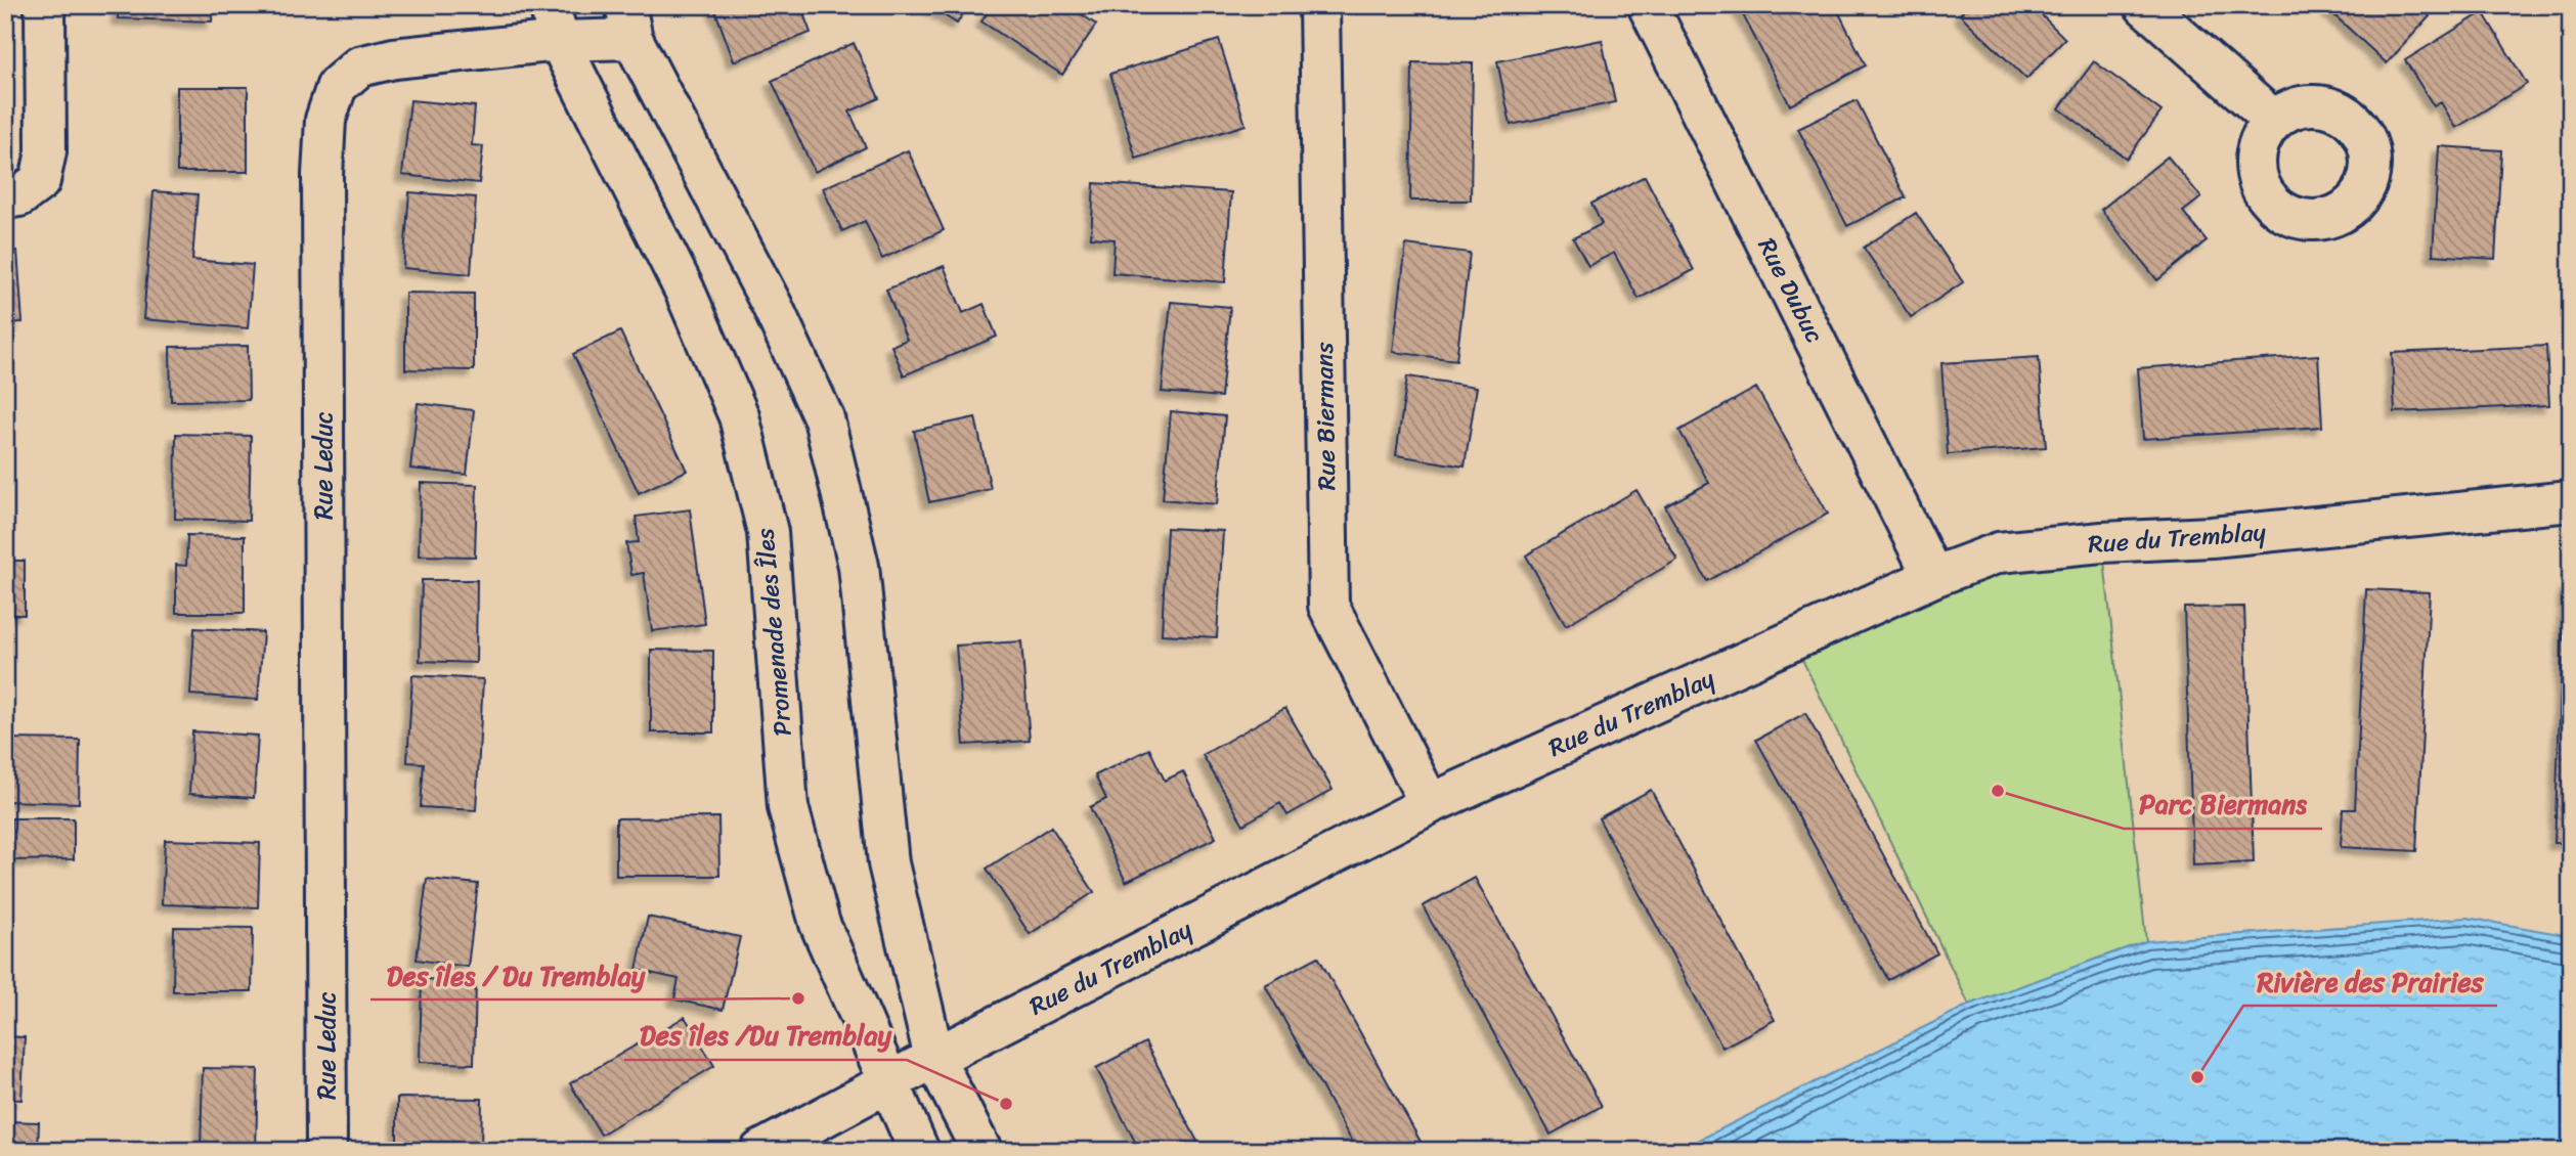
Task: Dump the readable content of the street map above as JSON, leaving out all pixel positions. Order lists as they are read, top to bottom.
{
  "streets": {
    "street": [
      "Rue Dubuc",
      "Rue Biermans",
      "Rue Leduc",
      "Rue du Tremblay",
      "Promenade des Îles"
    ]
  },
  "crossings": [
    ["Rue Dubuc", "Rue du Tremblay"],
    ["Rue Biermans", "Rue du Tremblay"],
    ["Rue Leduc", "Promenade des Îles"],
    ["Rue du Tremblay", "Promenade des Îles"]
  ],
  "places": [
    "Parc Biermans",
    "Des îles / Du Tremblay",
    "Rivière des Prairies",
    "Des îles /Du Tremblay"
  ]
}
